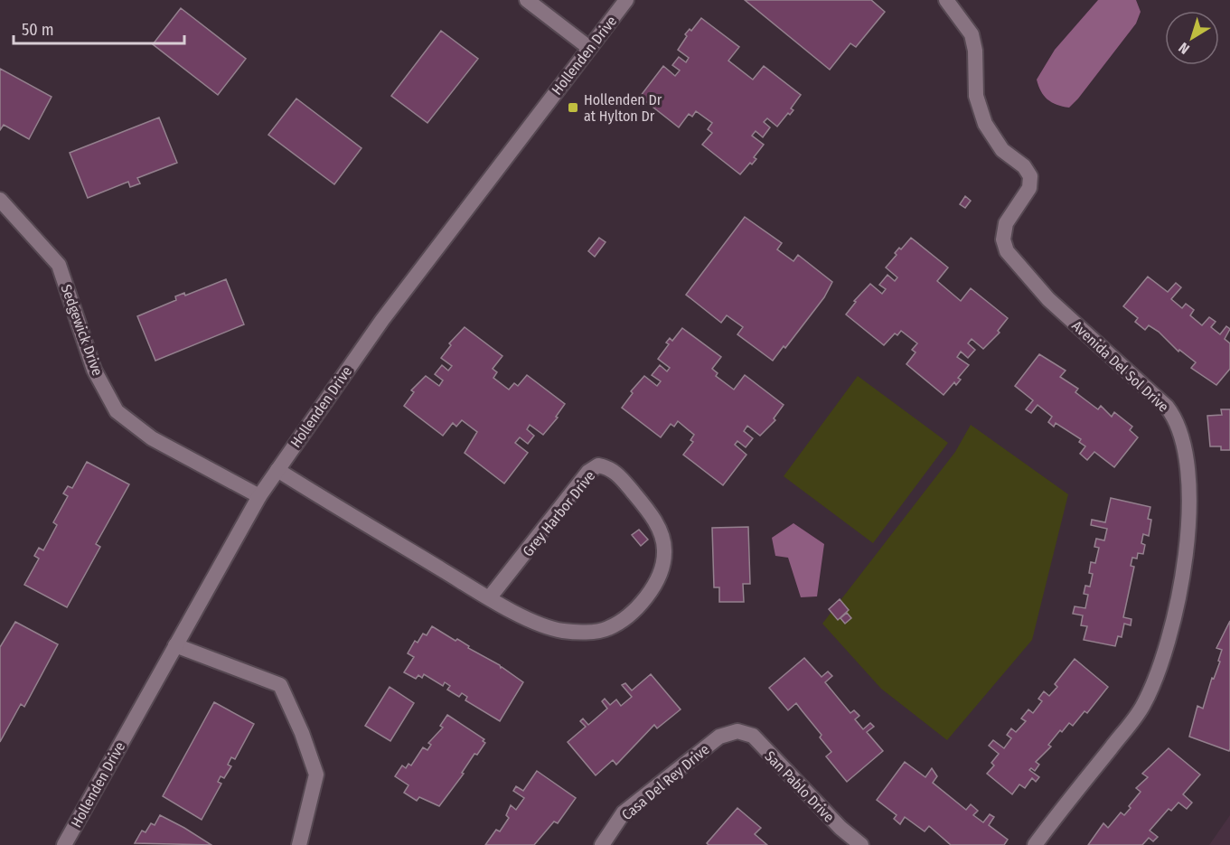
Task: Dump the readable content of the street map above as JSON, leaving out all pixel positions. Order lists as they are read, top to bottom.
{
  "streets": {
    "street": [
      "Hollenden Drive",
      "Sedgewick Drive",
      "Avenida Del Sol Drive",
      "Grey Harbor Drive",
      "Casa Del Rey Drive",
      "San Pablo Drive"
    ]
  },
  "crossings": [
    ["Hollenden Drive", "Sedgewick Drive"],
    ["Hollenden Drive", "Grey Harbor Drive"],
    ["Casa Del Rey Drive", "San Pablo Drive"]
  ],
  "places": {
    "transit": ["Hollenden Dr at Hylton Dr"]
  },
  "scale_bar": "50 m",
  "north": "bottom left"
}
